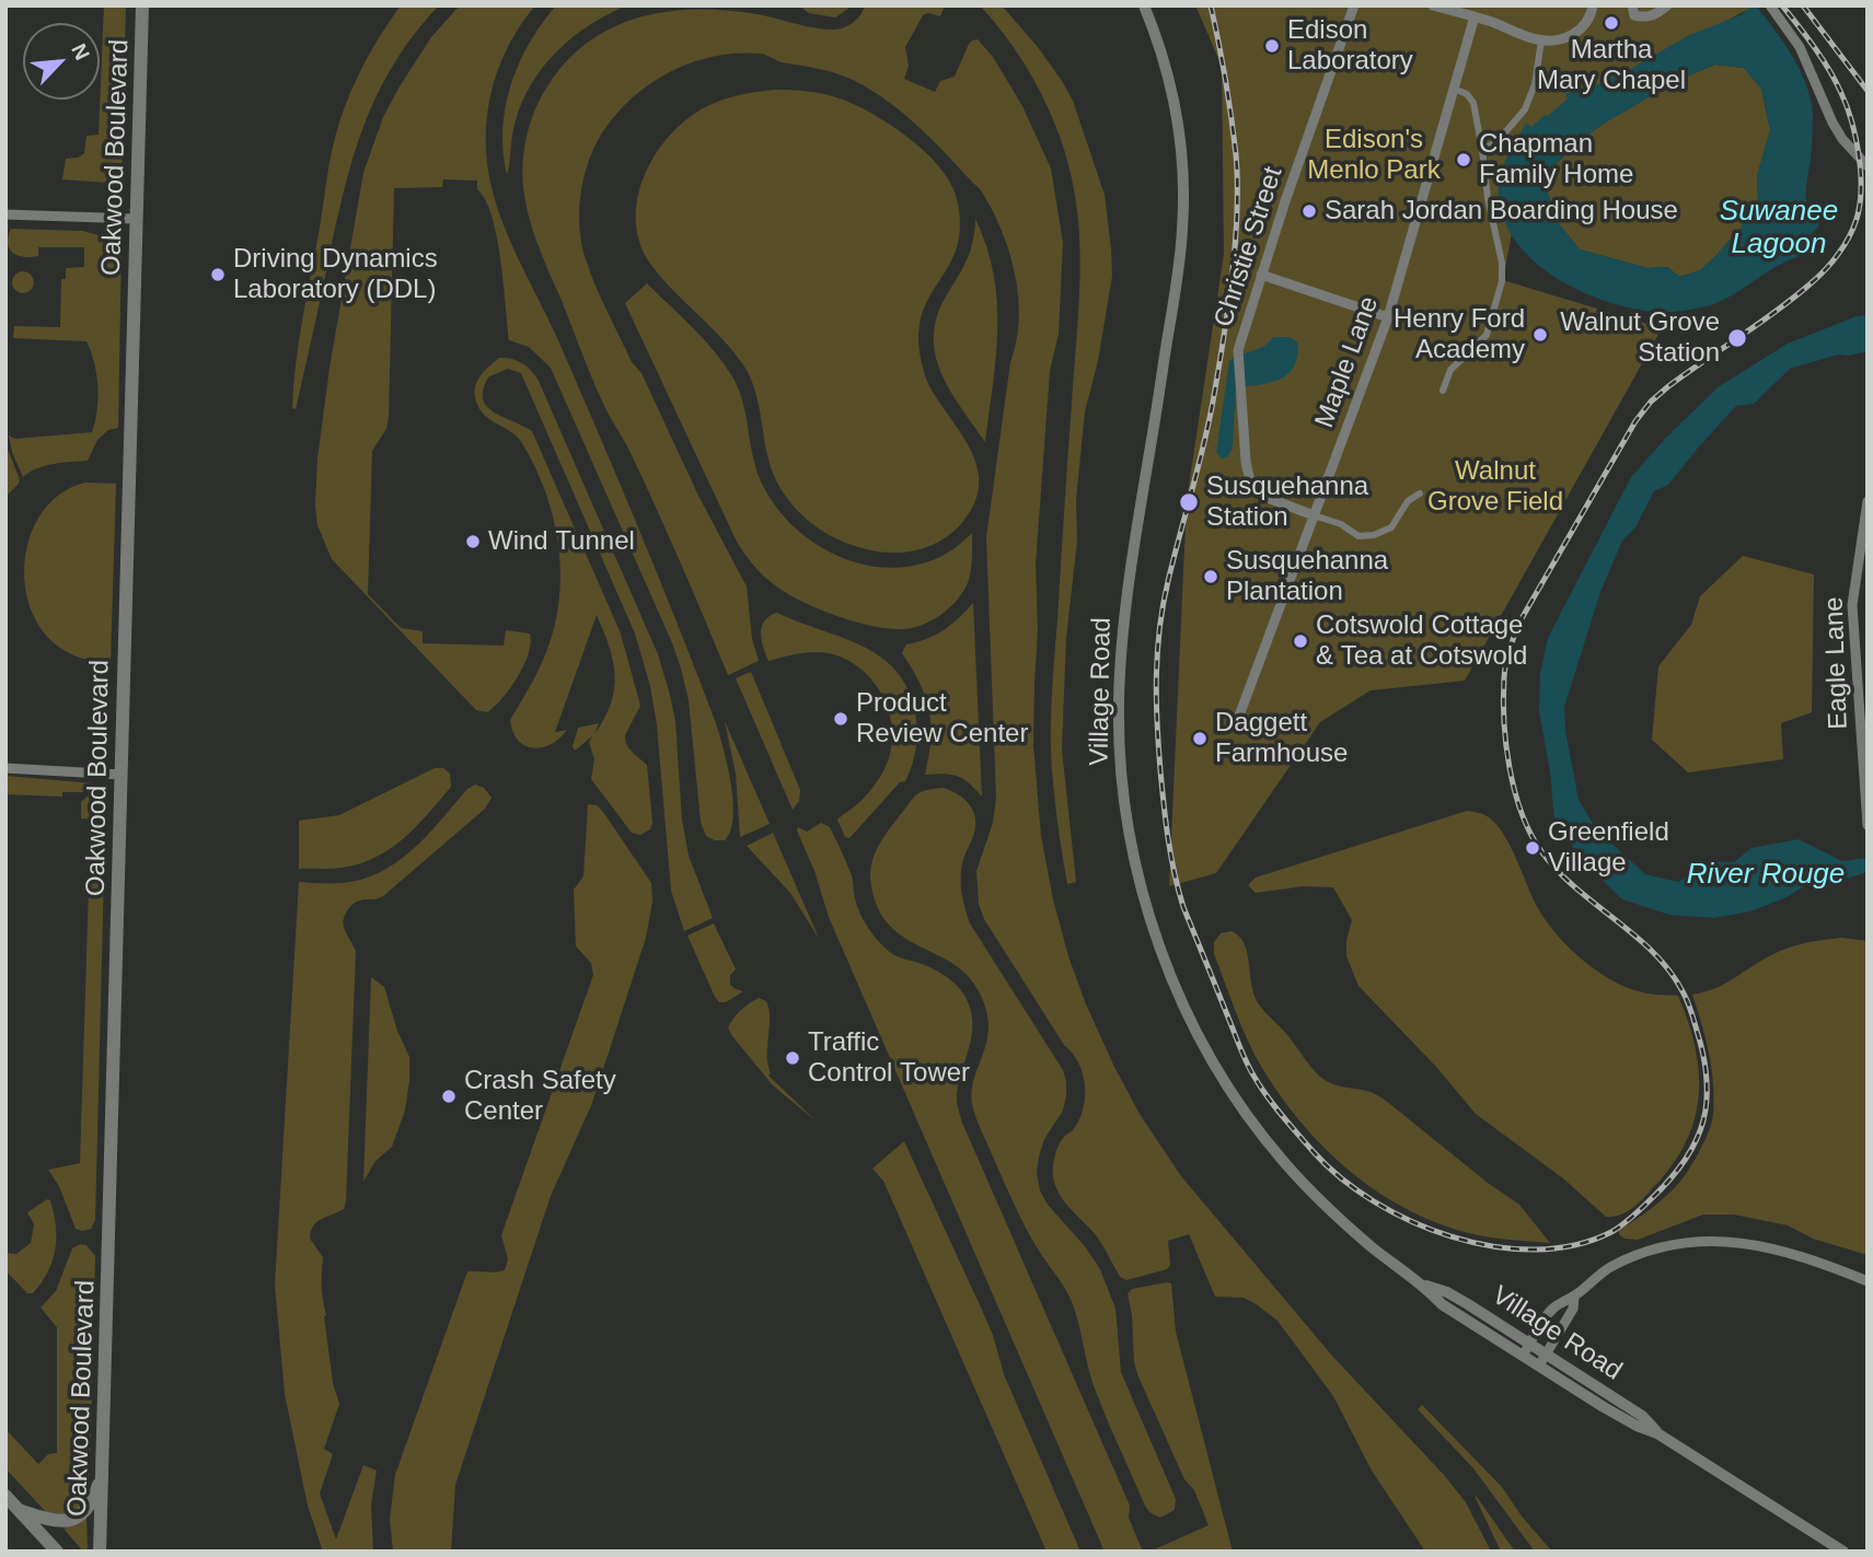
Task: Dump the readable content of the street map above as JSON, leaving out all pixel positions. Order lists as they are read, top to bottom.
{
  "streets": {
    "main road": ["Oakwood Boulevard"],
    "street": [
      "Christie Street",
      "Maple Lane",
      "Eagle Lane",
      "Village Road"
    ]
  },
  "crossings": [
    ["Christie Street", "Maple Lane"]
  ],
  "water": ["Suwanee Lagoon", "River Rouge"],
  "parks": ["Edison's Menlo Park", "Walnut Grove Field"],
  "places": [
    "Martha Mary Chapel",
    "Edison Laboratory",
    "Chapman Family Home",
    "Sarah Jordan Boarding House",
    "Driving Dynamics Laboratory (DDL)",
    "Henry Ford Academy",
    "Walnut Grove Station",
    "Susquehanna Station",
    "Wind Tunnel",
    "Susquehanna Plantation",
    "Cotswold Cottage & Tea at Cotswold",
    "Product Review Center",
    "Daggett Farmhouse",
    "Greenfield Village",
    "Traffic Control Tower",
    "Crash Safety Center"
  ],
  "north": "top right"
}
